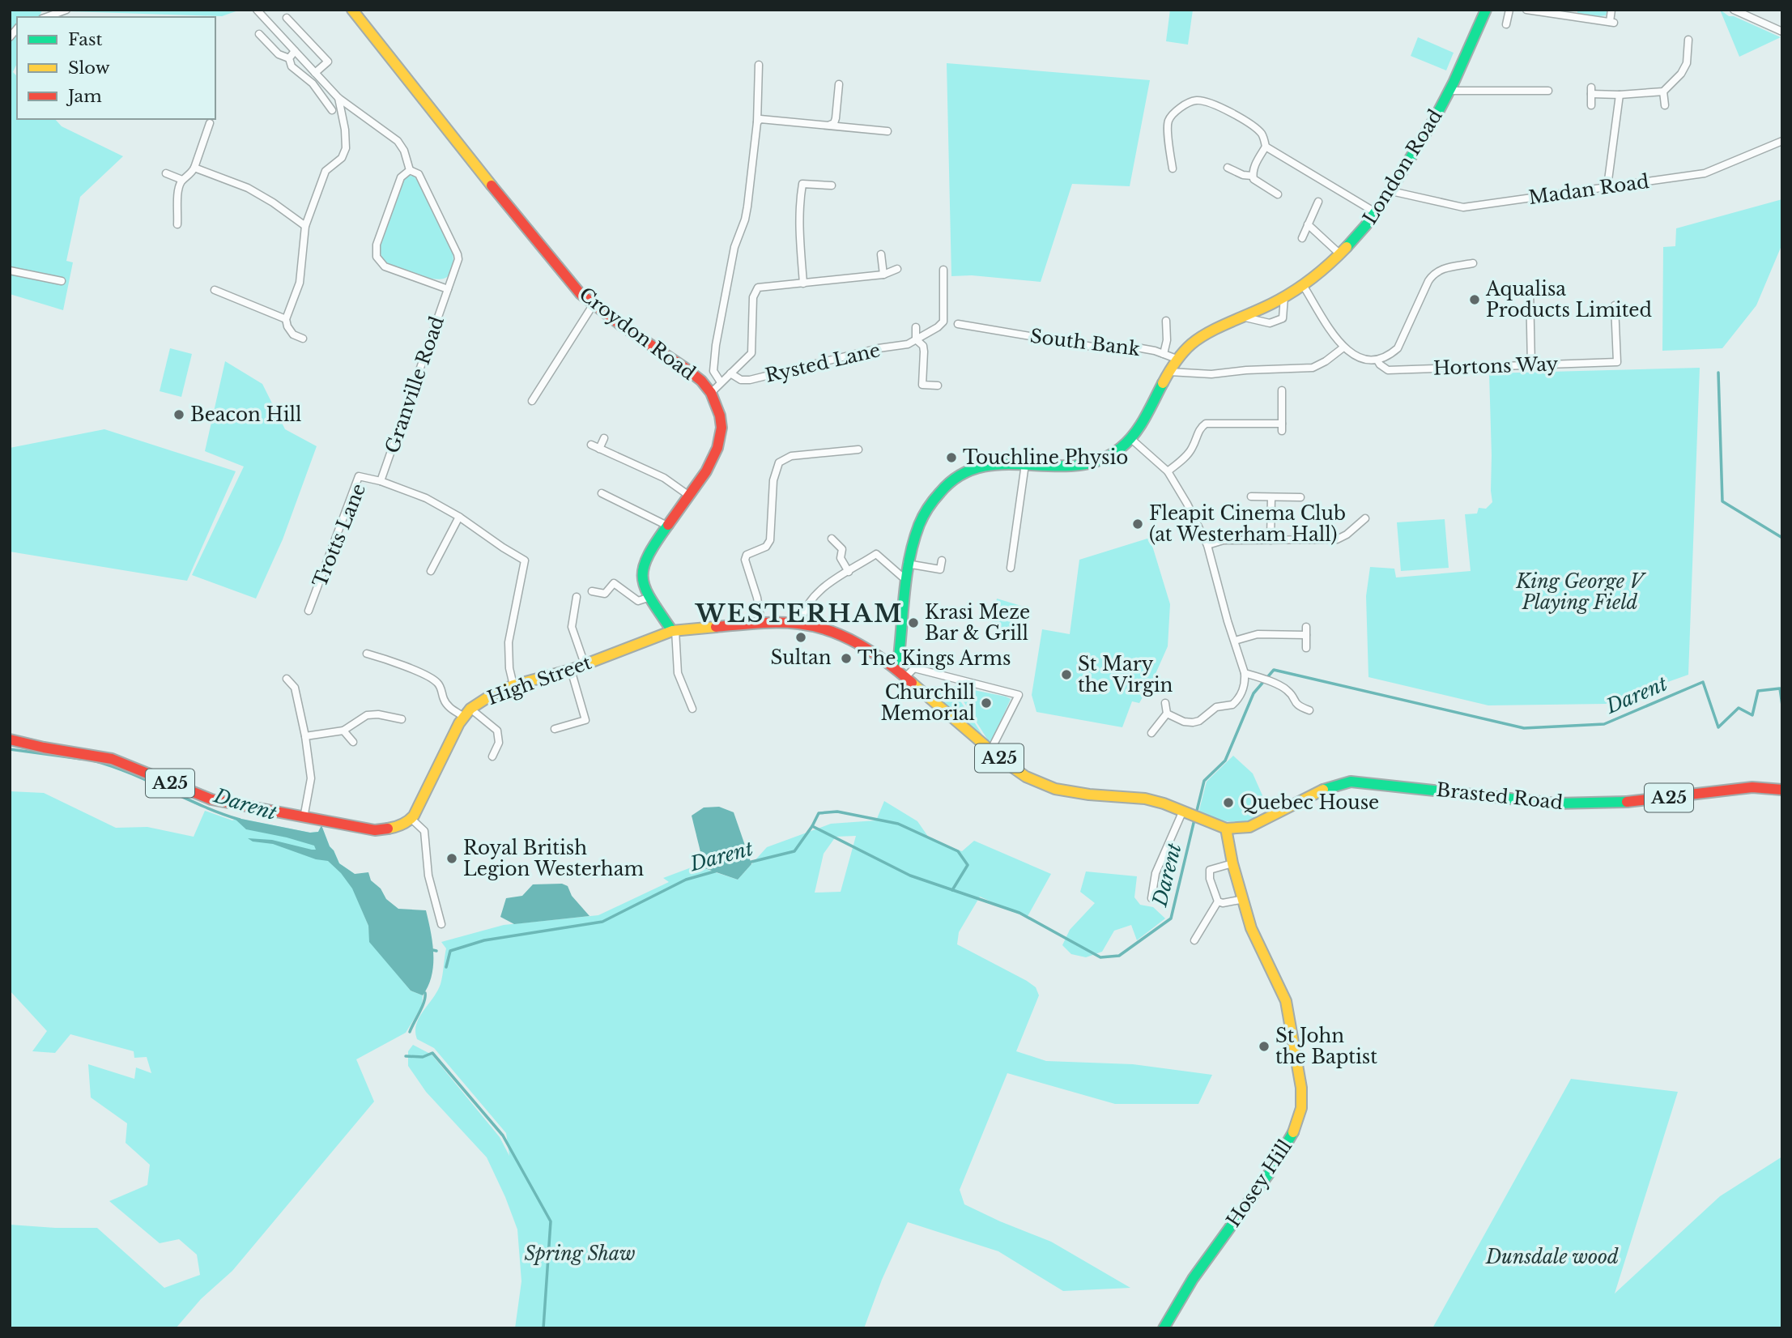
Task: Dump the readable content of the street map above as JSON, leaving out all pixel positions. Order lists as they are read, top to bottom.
{
  "streets": {
    "main road": [
      "London Road",
      "Croydon Road",
      "High Street",
      "A25",
      "Brasted Road",
      "Hosey Hill"
    ],
    "street": [
      "Madan Road",
      "South Bank",
      "Rysted Lane",
      "Hortons Way",
      "Granville Road",
      "Trotts Lane"
    ]
  },
  "crossings": [
    ["London Road", "Madan Road"],
    ["London Road", "South Bank"],
    ["London Road", "A25"],
    ["Croydon Road", "High Street"],
    ["Croydon Road", "A25"],
    ["Granville Road", "Trotts Lane"],
    ["High Street", "A25"],
    ["A25", "Brasted Road"],
    ["A25", "Hosey Hill"],
    ["Brasted Road", "Hosey Hill"]
  ],
  "districts": ["WESTERHAM"],
  "water": ["Darent"],
  "parks": ["King George V Playing Field", "Spring Shaw", "Dunsdale wood"],
  "places": [
    "Aqualisa Products Limited",
    "Beacon Hill",
    "Touchline Physio",
    "Fleapit Cinema Club (at Westerham Hall)",
    "Krasi Meze Bar & Grill",
    "Sultan",
    "The Kings Arms",
    "St Mary the Virgin",
    "Churchill Memorial",
    "Quebec House",
    "Royal British Legion Westerham",
    "St John the Baptist"
  ],
  "legend": ["Fast", "Slow", "Jam"]
}
